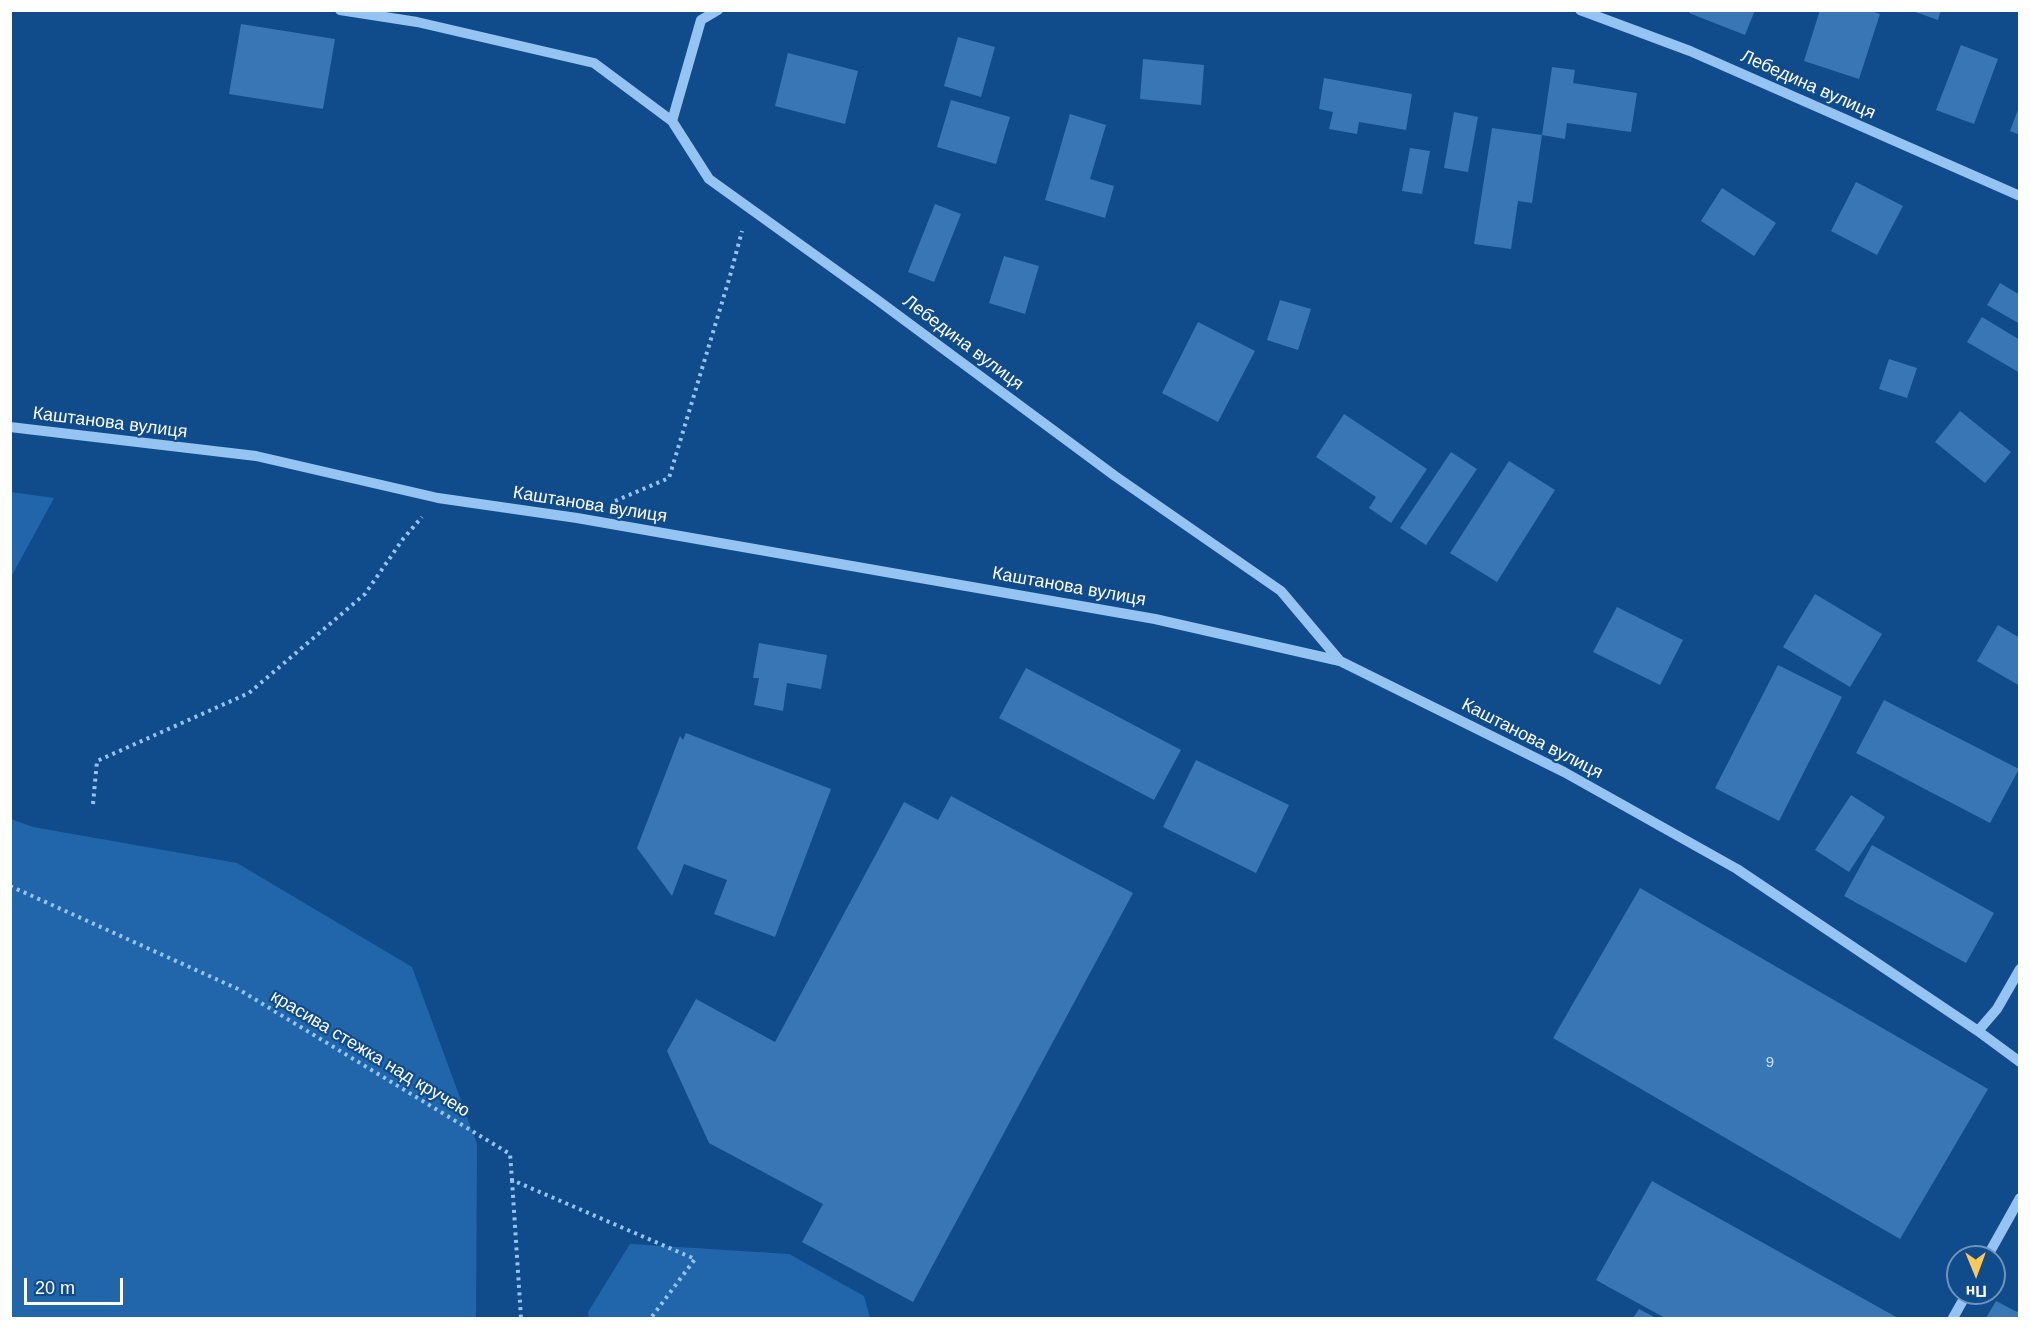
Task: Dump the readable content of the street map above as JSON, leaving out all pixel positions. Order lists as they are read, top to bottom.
{
  "streets": {
    "street": ["Лебедина вулиця", "Каштанова вулиця"],
    "path": ["красива стежка над кручею"]
  },
  "crossings": [
    ["Лебедина вулиця", "Каштанова вулиця"]
  ],
  "house_numbers": ["9"],
  "scale_bar": "20 m",
  "north": "bottom"
}
